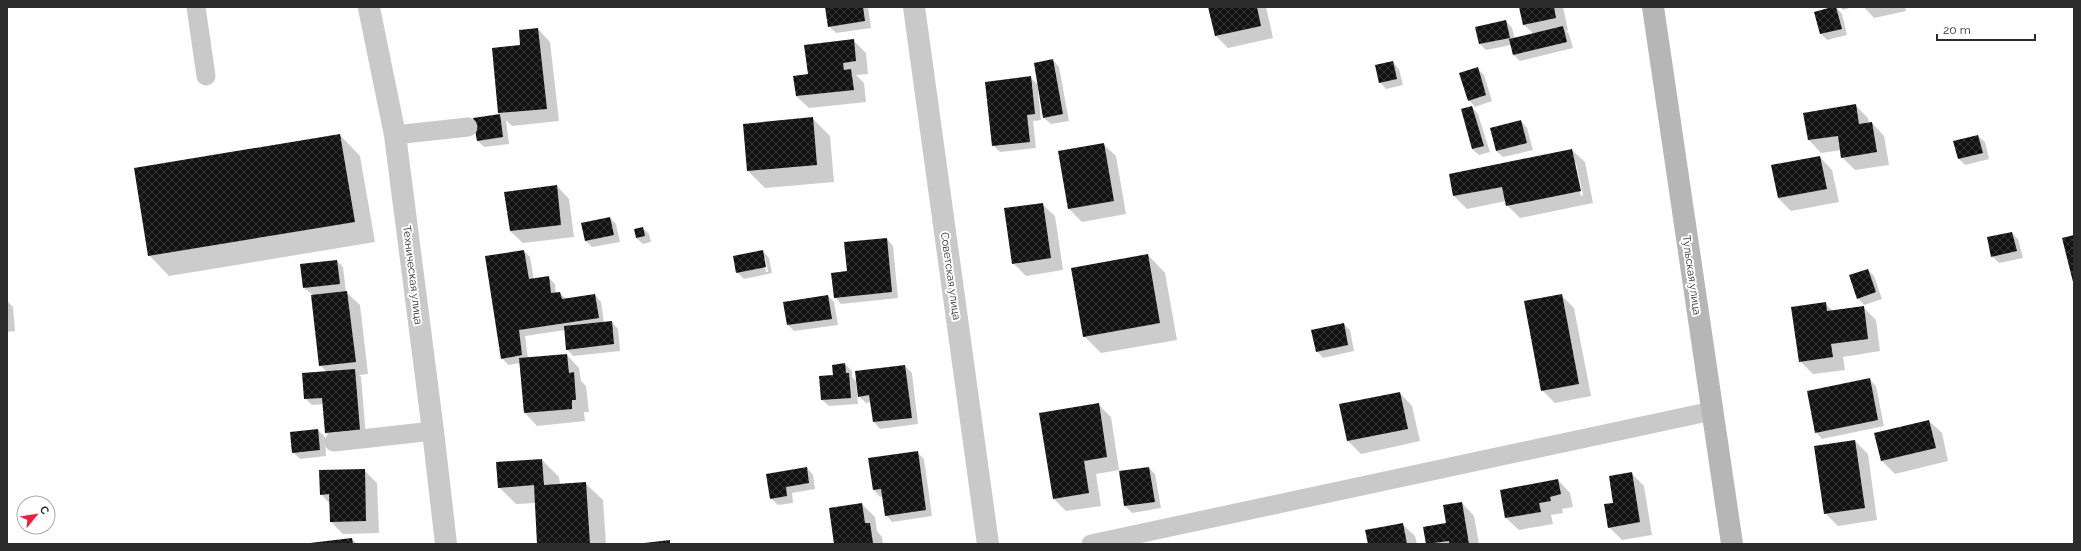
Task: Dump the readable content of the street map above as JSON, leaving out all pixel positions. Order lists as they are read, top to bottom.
{
  "streets": {
    "main road": ["Тульская улица"],
    "street": ["Техническая улица", "Советская улица"]
  },
  "scale_bar": "20 m",
  "north": "top right"
}
